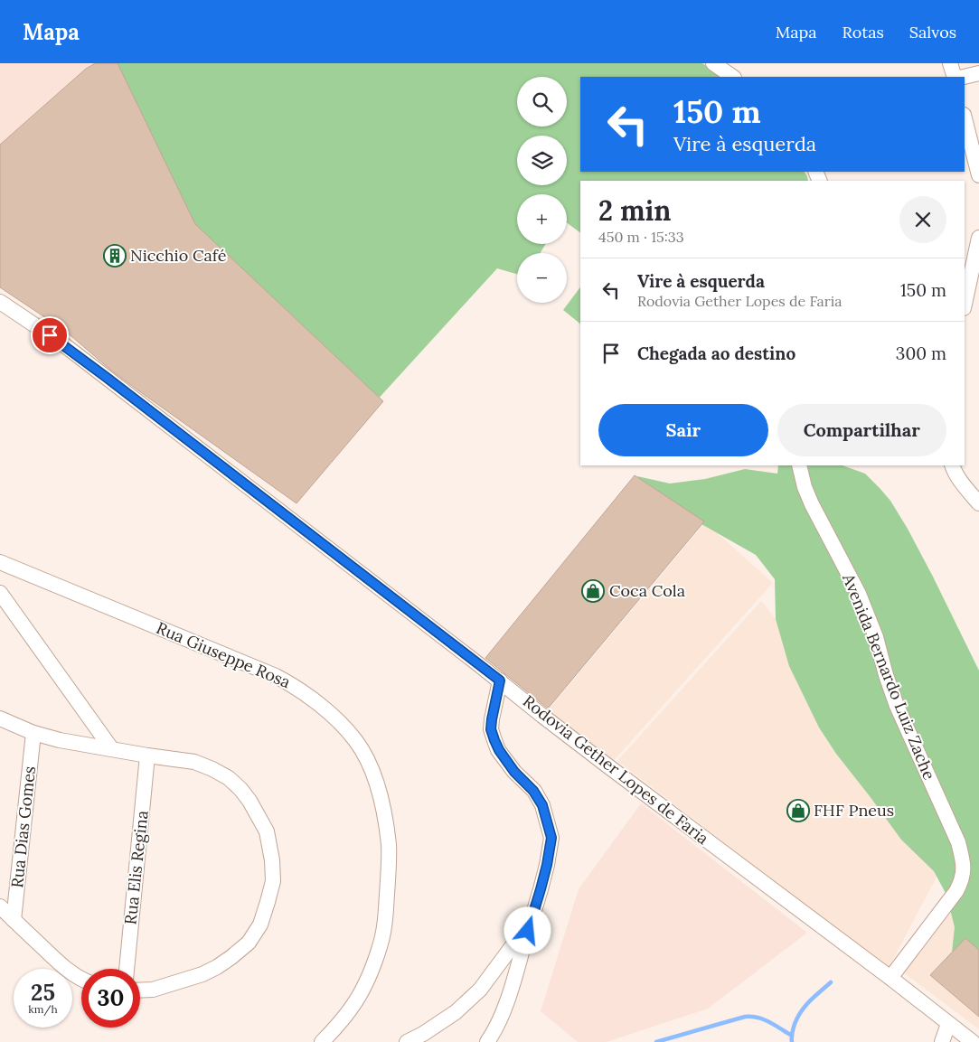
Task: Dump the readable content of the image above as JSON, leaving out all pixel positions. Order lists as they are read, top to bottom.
{
  "streets": {
    "street": [
      "Rua Giuseppe Rosa",
      "Avenida Bernardo Luiz Zache",
      "Rodovia Gether Lopes de Faria",
      "Rua Dias Gomes",
      "Rua Elis Regina"
    ]
  },
  "crossings": [
    ["Avenida Bernardo Luiz Zache", "Rodovia Gether Lopes de Faria"]
  ],
  "places": {
    "building": ["Nicchio Café"],
    "shop": ["Coca Cola", "FHF Pneus"]
  },
  "page": {
    "header": "Mapa",
    "nav": ["Mapa", "Rotas", "Salvos"],
    "map_buttons": ["+", "−"],
    "turn": ["150 m", "Vire à esquerda"],
    "heading": ["2 min", "450 m · 15:33"],
    "list": [
      {
        "name": "Vire à esquerda",
        "note": "Rodovia Gether Lopes de Faria",
        "value": "150 m"
      },
      {
        "name": "Chegada ao destino",
        "value": "300 m"
      }
    ],
    "buttons": ["Sair", "Compartilhar"],
    "speed": "25 km/h",
    "limit": "30"
  }
}
